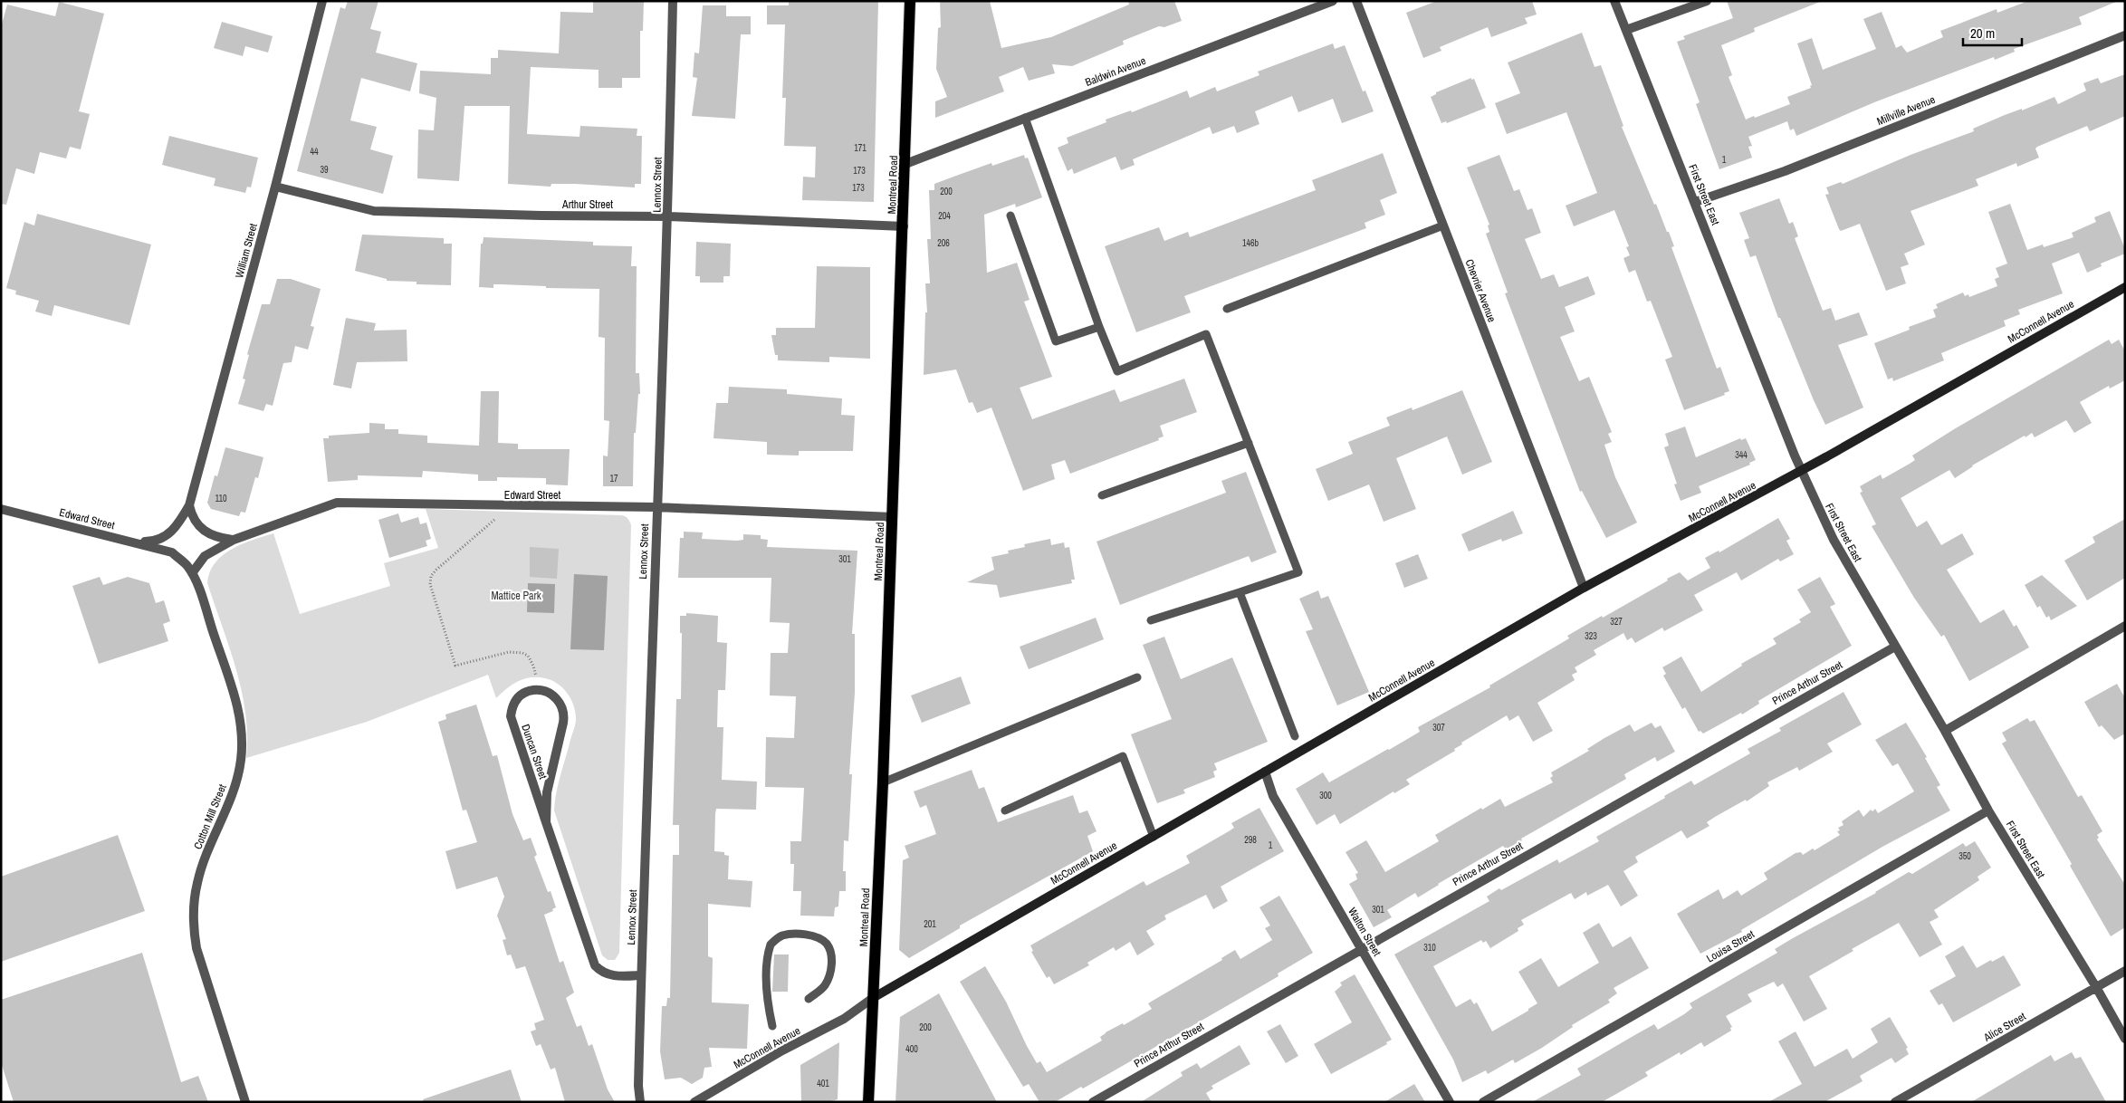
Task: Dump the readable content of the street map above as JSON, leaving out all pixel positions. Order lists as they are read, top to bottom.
{
  "streets": {
    "main road": ["Montreal Road", "McConnell Avenue"],
    "street": [
      "Baldwin Avenue",
      "Millville Avenue",
      "Lennox Street",
      "First Street East",
      "Arthur Street",
      "William Street",
      "Chevrier Avenue",
      "Edward Street",
      "Prince Arthur Street",
      "Duncan Street",
      "Cotton Mill Street",
      "Walton Street",
      "Louisa Street",
      "Alice Street"
    ]
  },
  "crossings": [
    ["Baldwin Avenue", "Montreal Road"],
    ["Millville Avenue", "First Street East"],
    ["Lennox Street", "Arthur Street"],
    ["Lennox Street", "Edward Street"],
    ["Lennox Street", "Duncan Street"],
    ["Montreal Road", "Arthur Street"],
    ["Montreal Road", "McConnell Avenue"],
    ["Montreal Road", "Edward Street"],
    ["First Street East", "McConnell Avenue"],
    ["First Street East", "Prince Arthur Street"],
    ["First Street East", "Louisa Street"],
    ["First Street East", "Alice Street"],
    ["Arthur Street", "William Street"],
    ["William Street", "Edward Street"],
    ["Chevrier Avenue", "McConnell Avenue"],
    ["McConnell Avenue", "Walton Street"],
    ["Edward Street", "Cotton Mill Street"],
    ["Prince Arthur Street", "Walton Street"]
  ],
  "parks": ["Mattice Park"],
  "house_numbers": [
    "171",
    "44",
    "1",
    "39",
    "173",
    "173",
    "200",
    "204",
    "206",
    "146b",
    "344",
    "17",
    "110",
    "301",
    "327",
    "323",
    "307",
    "300",
    "298",
    "1",
    "350",
    "301",
    "201",
    "310",
    "200",
    "400",
    "401"
  ],
  "scale_bar": "20 m"
}
